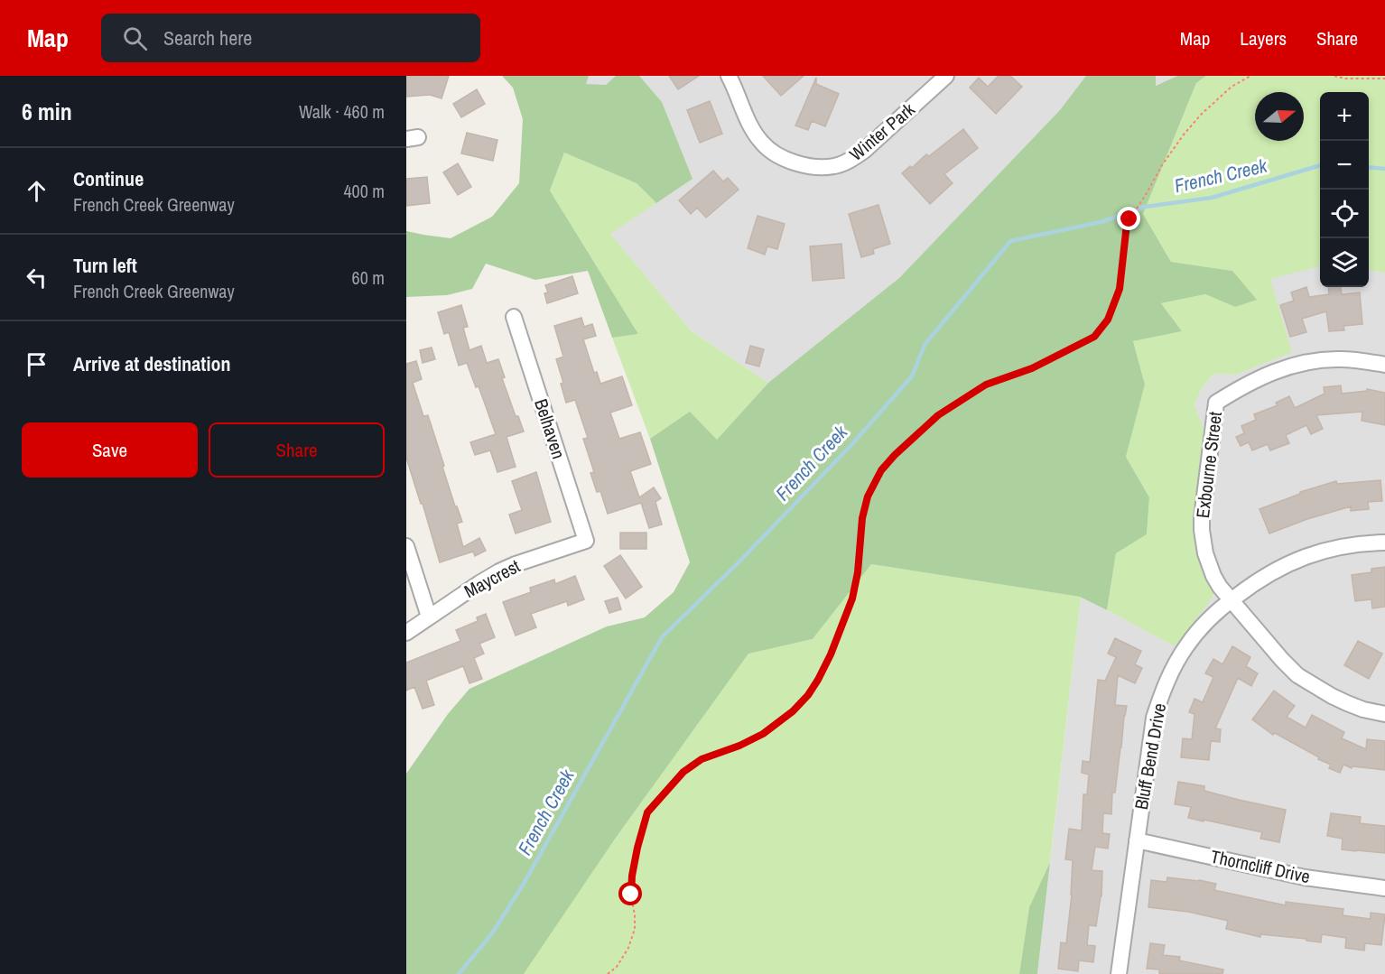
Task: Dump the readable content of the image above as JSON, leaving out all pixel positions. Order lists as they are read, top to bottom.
{
  "streets": {
    "street": [
      "Winter Park",
      "Belhaven",
      "Exbourne Street",
      "Maycrest",
      "Bluff Bend Drive",
      "Thorncliff Drive"
    ]
  },
  "crossings": [
    ["Belhaven", "Maycrest"],
    ["Exbourne Street", "Bluff Bend Drive"],
    ["Bluff Bend Drive", "Thorncliff Drive"]
  ],
  "water": ["French Creek"],
  "north": "right",
  "page": {
    "header": "Map",
    "search": "Search here",
    "nav": ["Map", "Layers", "Share"],
    "heading": ["6 min", "Walk · 460 m"],
    "map_buttons": ["+", "−"],
    "list": [
      ["Continue", "French Creek Greenway", "400 m"],
      ["Turn left", "French Creek Greenway", "60 m"],
      "Arrive at destination"
    ],
    "buttons": ["Save", "Share"]
  }
}
